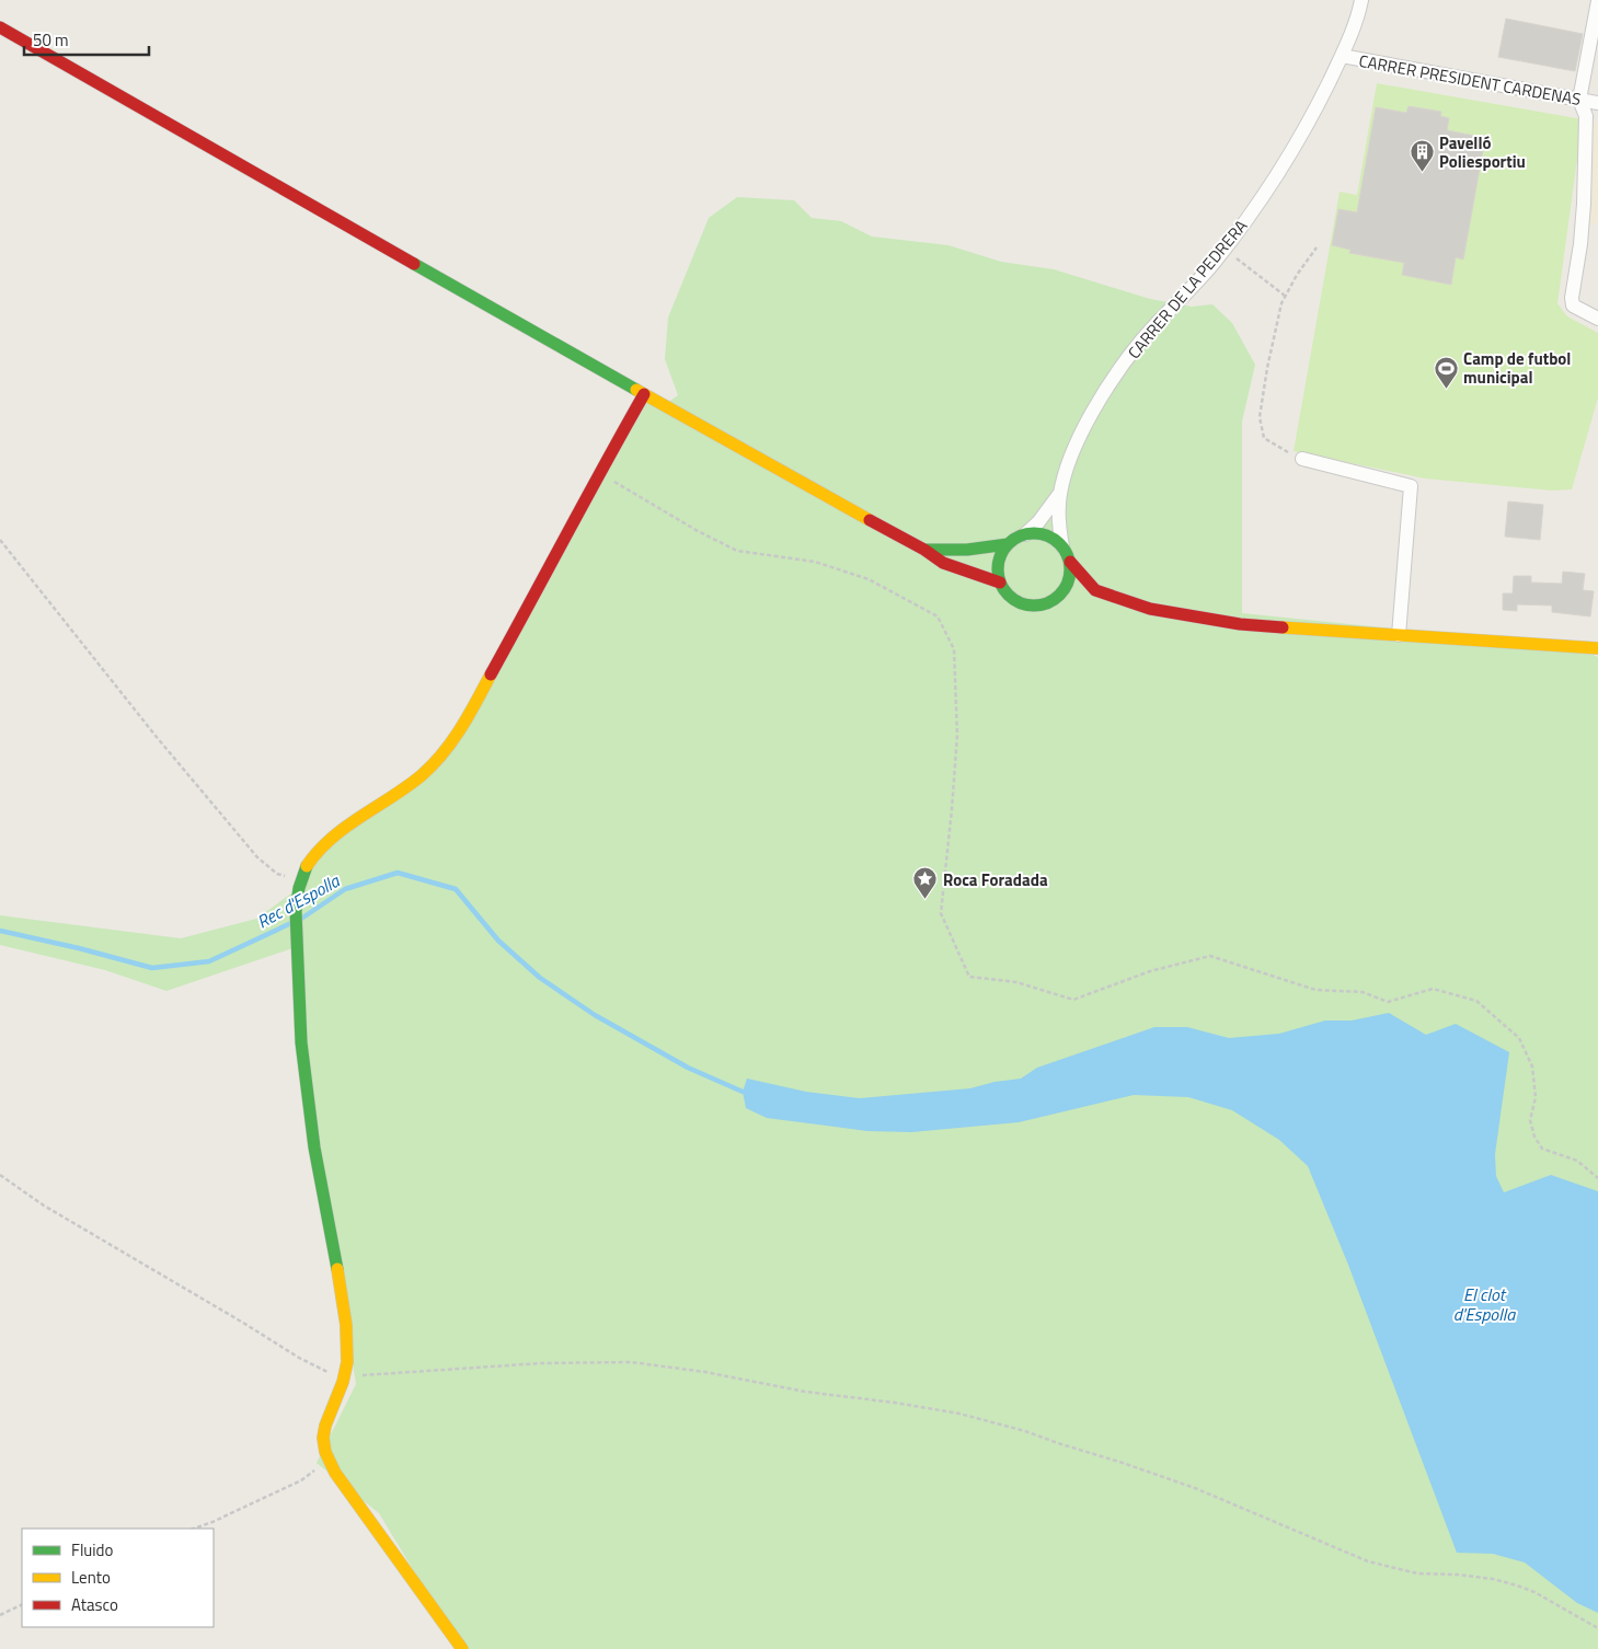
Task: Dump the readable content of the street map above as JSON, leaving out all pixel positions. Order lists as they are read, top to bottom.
{
  "streets": {
    "street": ["CARRER PRESIDENT CARDENAS", "CARRER DE LA PEDRERA"]
  },
  "crossings": [
    ["CARRER PRESIDENT CARDENAS", "CARRER DE LA PEDRERA"]
  ],
  "water": ["Rec d'Espolla", "El clot d'Espolla"],
  "places": {
    "building": ["Pavelló Poliesportiu"],
    "sports": ["Camp de futbol municipal"],
    "place": ["Roca Foradada"]
  },
  "legend": ["Fluido", "Lento", "Atasco"],
  "scale_bar": "50 m"
}
